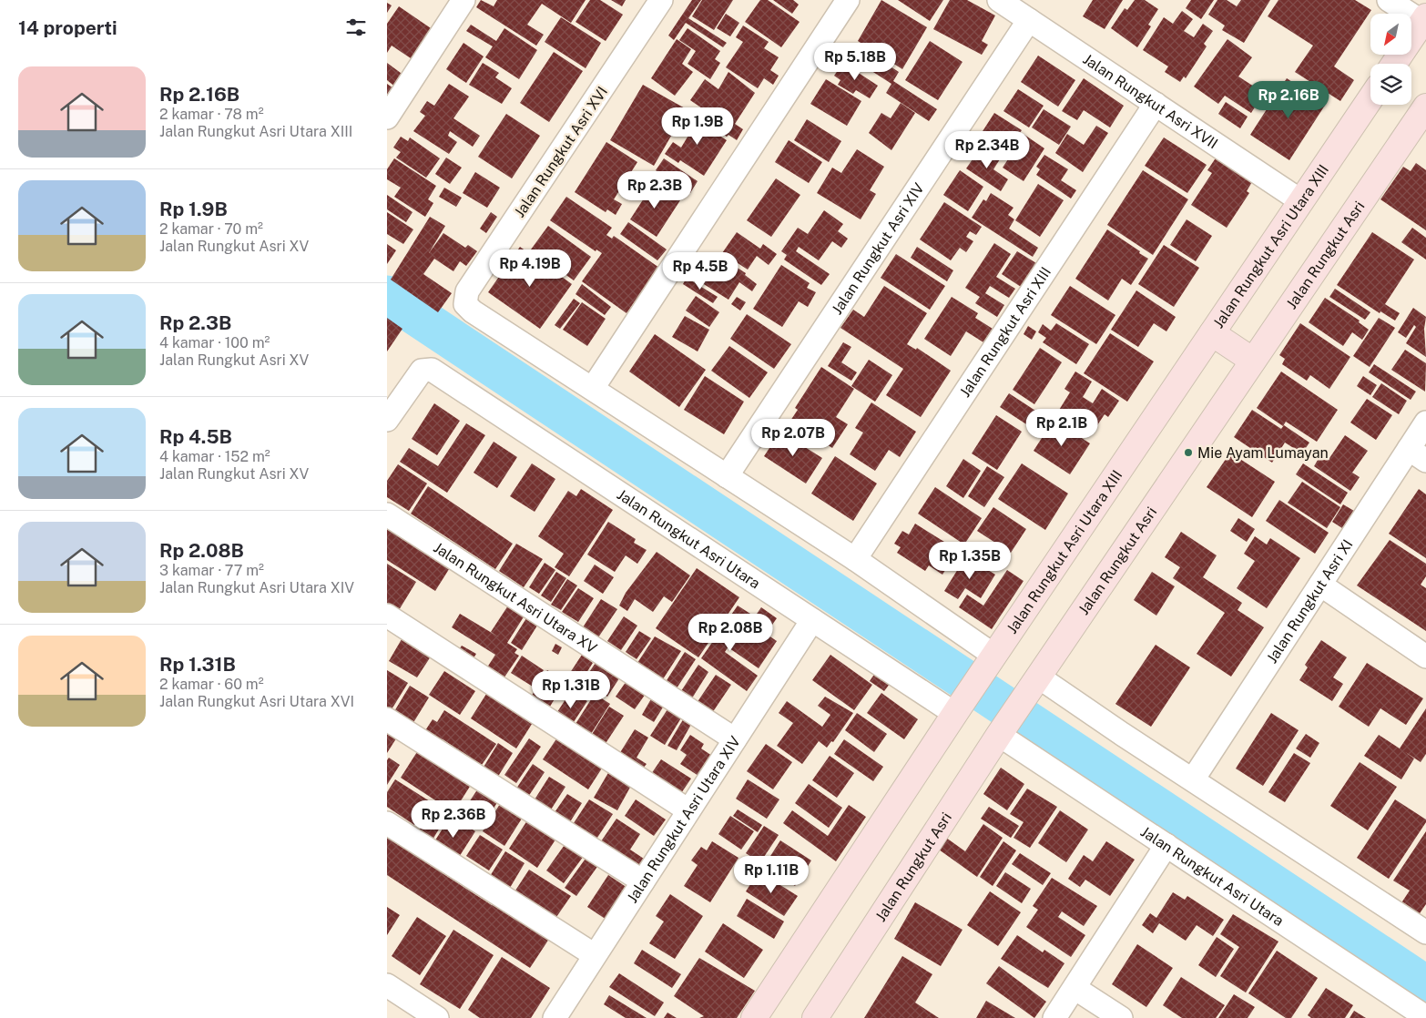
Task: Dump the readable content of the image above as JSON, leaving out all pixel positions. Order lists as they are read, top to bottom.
{
  "streets": {
    "street": [
      "Jalan Rungkut Asri XVII",
      "Jalan Rungkut Asri XVI",
      "Jalan Rungkut Asri Utara XIII",
      "Jalan Rungkut Asri XIV",
      "Jalan Rungkut Asri",
      "Jalan Rungkut Asri XIII",
      "Jalan Rungkut Asri Utara",
      "Jalan Rungkut Asri Utara XV",
      "Jalan Rungkut Asri XI",
      "Jalan Rungkut Asri Utara XIV"
    ]
  },
  "crossings": [
    ["Jalan Rungkut Asri XVII", "Jalan Rungkut Asri Utara XIII"],
    ["Jalan Rungkut Asri XVII", "Jalan Rungkut Asri XIV"],
    ["Jalan Rungkut Asri XVII", "Jalan Rungkut Asri XIII"],
    ["Jalan Rungkut Asri Utara XIII", "Jalan Rungkut Asri Utara"],
    ["Jalan Rungkut Asri", "Jalan Rungkut Asri Utara"],
    ["Jalan Rungkut Asri Utara", "Jalan Rungkut Asri Utara XIV"],
    ["Jalan Rungkut Asri Utara XV", "Jalan Rungkut Asri Utara XIV"]
  ],
  "places": ["Mie Ayam Lumayan"],
  "north": "bottom left",
  "page": {
    "heading": "14 properti",
    "price": [
      "Rp 5.18B",
      "Rp 2.16B",
      "Rp 1.9B",
      "Rp 2.34B",
      "Rp 2.3B",
      "Rp 4.19B",
      "Rp 4.5B",
      "Rp 2.1B",
      "Rp 2.07B",
      "Rp 1.35B",
      "Rp 2.08B",
      "Rp 1.31B",
      "Rp 2.36B",
      "Rp 1.11B"
    ],
    "list": [
      {
        "name": "Rp 2.16B",
        "note": "2 kamar · 78 m² · Jalan Rungkut Asri Utara XIII"
      },
      {
        "name": "Rp 1.9B",
        "note": "2 kamar · 70 m² · Jalan Rungkut Asri XV"
      },
      {
        "name": "Rp 2.3B",
        "note": "4 kamar · 100 m² · Jalan Rungkut Asri XV"
      },
      {
        "name": "Rp 4.5B",
        "note": "4 kamar · 152 m² · Jalan Rungkut Asri XV"
      },
      {
        "name": "Rp 2.08B",
        "note": "3 kamar · 77 m² · Jalan Rungkut Asri Utara XIV"
      },
      {
        "name": "Rp 1.31B",
        "note": "2 kamar · 60 m² · Jalan Rungkut Asri Utara XVI"
      }
    ]
  }
}
